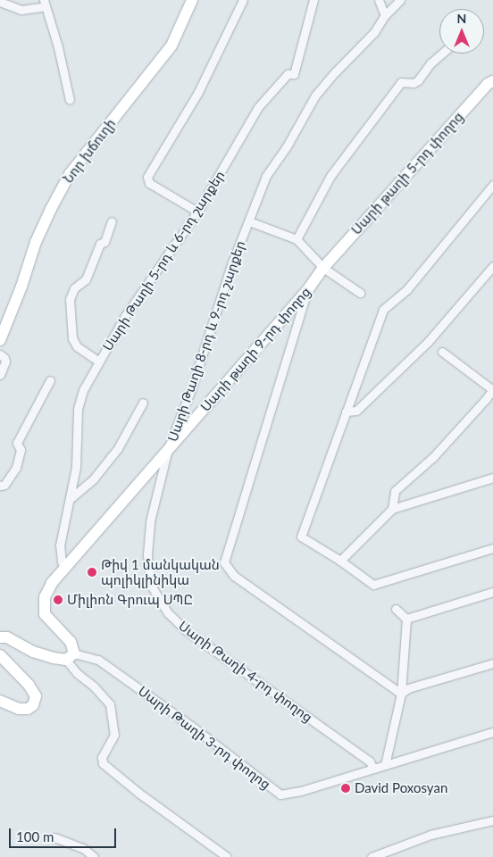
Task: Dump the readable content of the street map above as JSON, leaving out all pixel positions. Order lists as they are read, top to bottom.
{
  "streets": {
    "street": [
      "Նոր խճուղի",
      "Սարի թաղի 5-րդ փողոց",
      "Սարի Թաղի 5-րդ և 6-րդ շարքեր",
      "Սարի Թաղի 8-րդ և 9-րդ շարքեր",
      "Սարի թաղի 9-րդ փողոց",
      "Սարի Թաղի 4-րդ փողոց",
      "Սարի Թաղի 3-րդ փողոց"
    ]
  },
  "crossings": [
    ["Սարի թաղի 5-րդ փողոց", "Սարի թաղի 9-րդ փողոց"],
    ["Սարի Թաղի 5-րդ և 6-րդ շարքեր", "Սարի Թաղի 8-րդ և 9-րդ շարքեր"],
    ["Սարի Թաղի 8-րդ և 9-րդ շարքեր", "Սարի թաղի 9-րդ փողոց"],
    ["Սարի Թաղի 8-րդ և 9-րդ շարքեր", "Սարի Թաղի 4-րդ փողոց"],
    ["Սարի Թաղի 8-րդ և 9-րդ շարքեր", "Սարի Թաղի 3-րդ փողոց"],
    ["Սարի թաղի 9-րդ փողոց", "Սարի Թաղի 4-րդ փողոց"],
    ["Սարի Թաղի 4-րդ փողոց", "Սարի Թաղի 3-րդ փողոց"]
  ],
  "places": ["Թիվ 1 մանկական պոլիկլինիկա", "Միլիոն Գրուպ ՍՊԸ", "David Poxosyan"],
  "scale_bar": "100 m",
  "north": "top"
}
